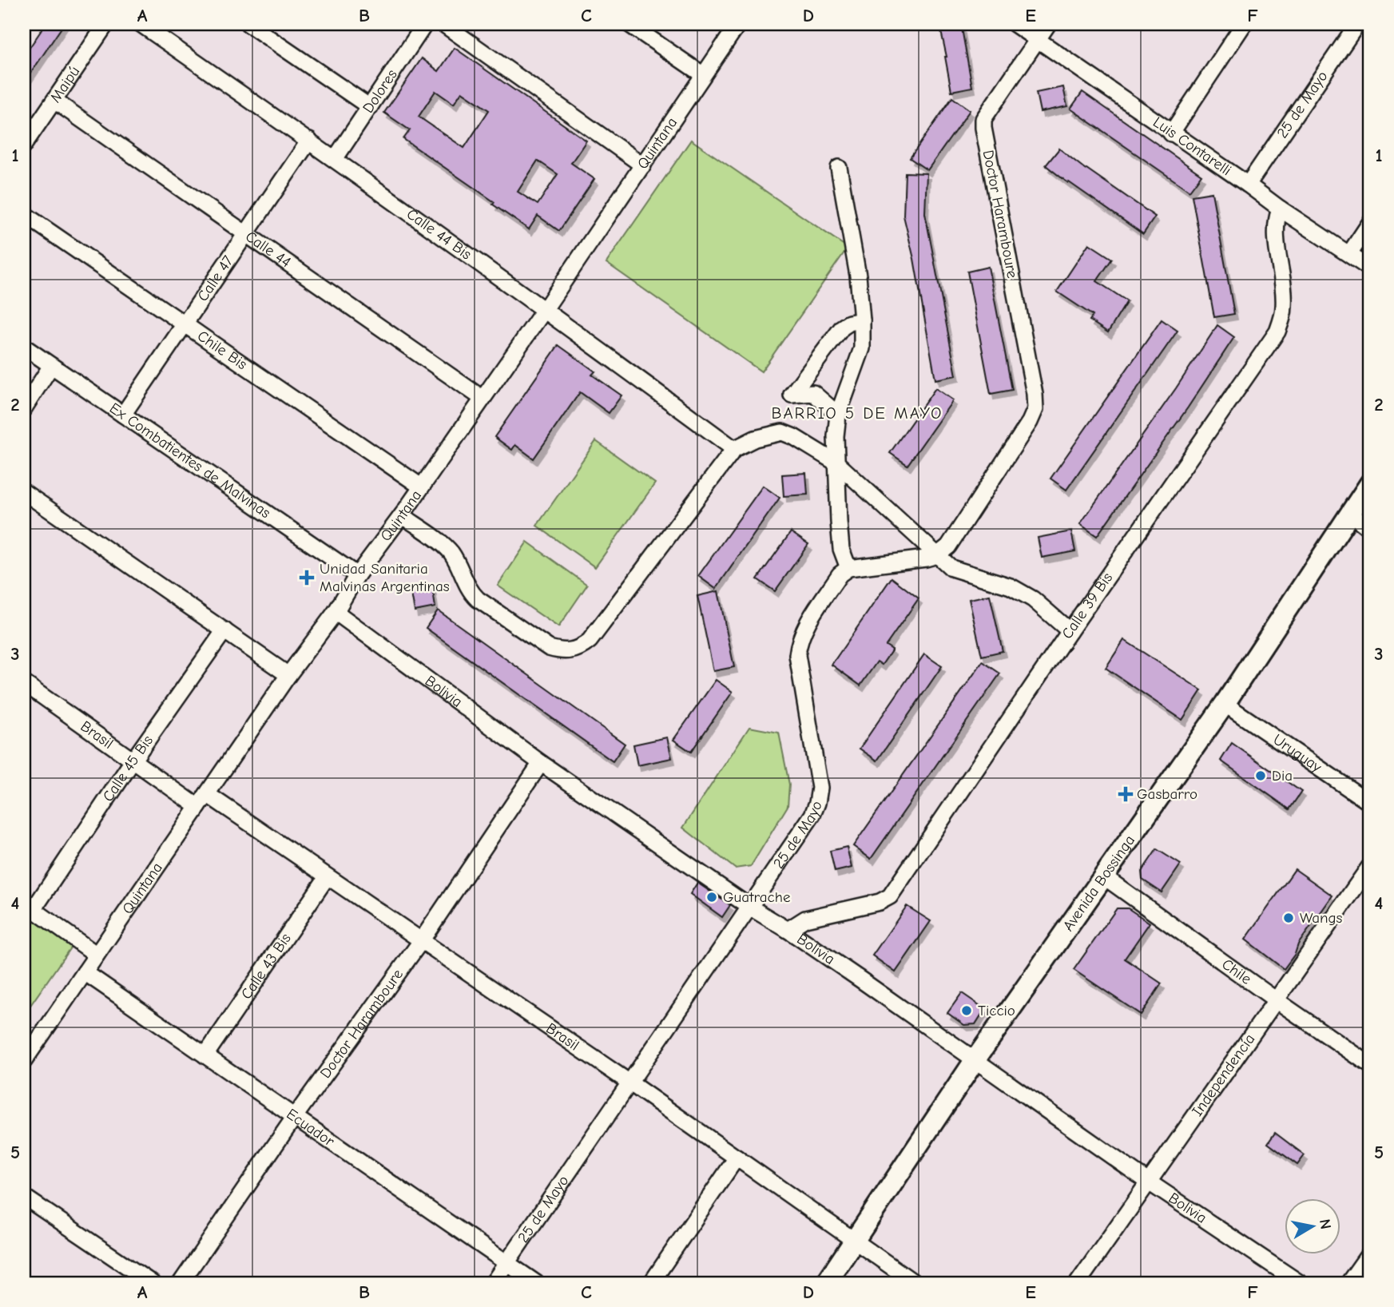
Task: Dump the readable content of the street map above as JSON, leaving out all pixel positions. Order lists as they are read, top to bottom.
{
  "streets": {
    "main road": ["Avenida Bossinga"],
    "street": [
      "Maipú",
      "Dolores",
      "25 de Mayo",
      "Quintana",
      "Luis Contarelli",
      "Doctor Haramboure",
      "Calle 44 Bis",
      "Calle 44",
      "Calle 47",
      "Chile Bis",
      "Ex Combatientes de Malvinas",
      "Calle 39 Bis",
      "Bolivia",
      "Brasil",
      "Uruguay",
      "Calle 45 Bis",
      "Calle 43 Bis",
      "Chile",
      "Independencía",
      "Ecuador"
    ]
  },
  "crossings": [
    ["Maipú", "Calle 44"],
    ["Dolores", "Calle 44 Bis"],
    ["25 de Mayo", "Luis Contarelli"],
    ["25 de Mayo", "Bolivia"],
    ["25 de Mayo", "Brasil"],
    ["25 de Mayo", "Ecuador"],
    ["Quintana", "Calle 44 Bis"],
    ["Quintana", "Calle 44"],
    ["Quintana", "Chile Bis"],
    ["Quintana", "Ex Combatientes de Malvinas"],
    ["Quintana", "Bolivia"],
    ["Quintana", "Brasil"],
    ["Quintana", "Ecuador"],
    ["Luis Contarelli", "Doctor Haramboure"],
    ["Luis Contarelli", "Calle 39 Bis"],
    ["Doctor Haramboure", "Bolivia"],
    ["Doctor Haramboure", "Brasil"],
    ["Doctor Haramboure", "Ecuador"],
    ["Calle 44 Bis", "Calle 47"],
    ["Calle 44", "Calle 47"],
    ["Calle 47", "Chile Bis"],
    ["Calle 47", "Ex Combatientes de Malvinas"],
    ["Calle 39 Bis", "Bolivia"],
    ["Bolivia", "Avenida Bossinga"],
    ["Bolivia", "Independencía"],
    ["Brasil", "Calle 45 Bis"],
    ["Brasil", "Avenida Bossinga"],
    ["Brasil", "Calle 43 Bis"],
    ["Uruguay", "Avenida Bossinga"],
    ["Avenida Bossinga", "Chile"],
    ["Calle 43 Bis", "Ecuador"],
    ["Chile", "Independencía"]
  ],
  "districts": ["BARRIO 5 DE MAYO"],
  "places": {
    "health": ["Unidad Sanitaria Malvinas Argentinas", "Gasbarro"],
    "other": [
      "Dia",
      "Guatrache",
      "Wangs",
      "Ticcio"
    ]
  },
  "north": "right",
  "grid": {
    "columns": [
      "A",
      "B",
      "C",
      "D",
      "E",
      "F"
    ],
    "rows": [
      "1",
      "2",
      "3",
      "4",
      "5"
    ]
  }
}
